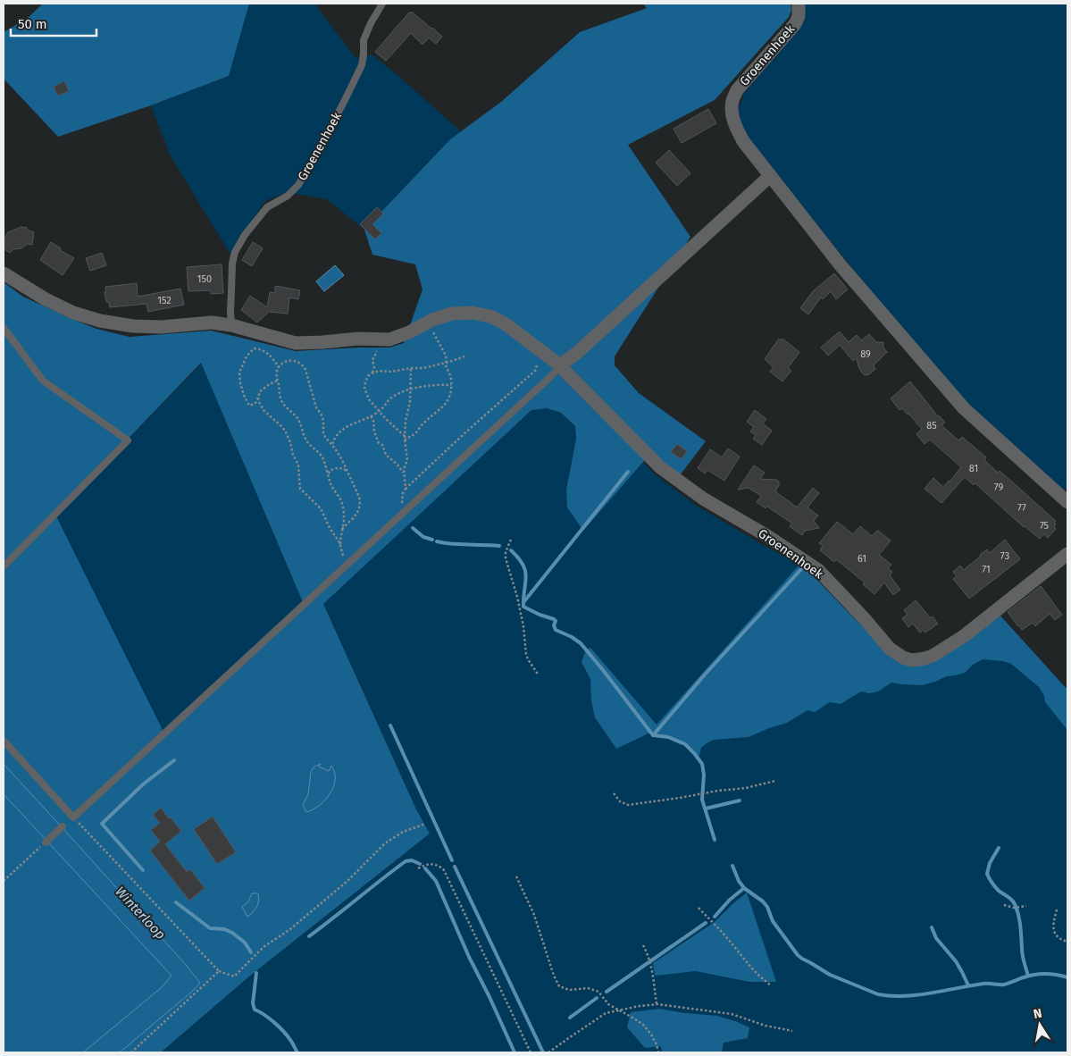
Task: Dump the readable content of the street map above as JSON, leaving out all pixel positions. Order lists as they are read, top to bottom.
{
  "streets": {
    "street": ["Groenenhoek"]
  },
  "water": ["Winterloop"],
  "house_numbers": [
    "150",
    "152",
    "89",
    "85",
    "81",
    "79",
    "77",
    "75",
    "73",
    "61",
    "71"
  ],
  "scale_bar": "50 m",
  "north": "top"
}
